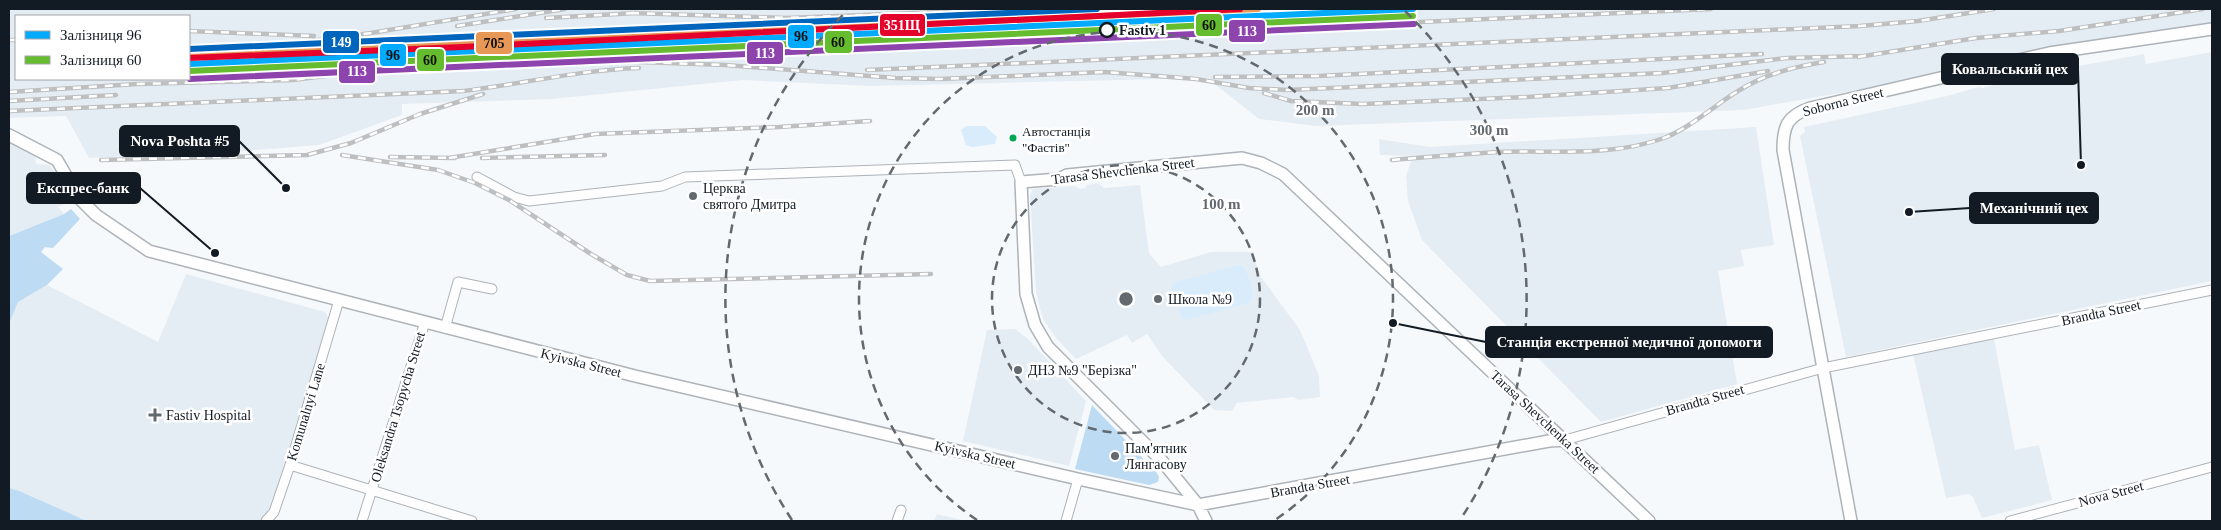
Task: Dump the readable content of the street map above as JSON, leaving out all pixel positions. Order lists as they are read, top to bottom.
{
  "streets": {
    "main road": [
      "Soborna Street",
      "Tarasa Shevchenka Street",
      "Brandta Street",
      "Kyivska Street"
    ],
    "street": ["Oleksandra Tsopycha Street", "Komunalnyi Lane", "Nova Street"]
  },
  "crossings": [
    ["Soborna Street", "Brandta Street"],
    ["Tarasa Shevchenka Street", "Brandta Street"],
    ["Brandta Street", "Kyivska Street"],
    ["Kyivska Street", "Oleksandra Tsopycha Street"],
    ["Kyivska Street", "Komunalnyi Lane"]
  ],
  "places": {
    "other": [
      "Fastiv 1",
      "Автостанція \"Фастів\"",
      "Ковальський цех",
      "Nova Poshta #5",
      "Церква святого Дмитра",
      "Механічний цех",
      "Експрес-банк",
      "Школа №9",
      "Станція екстренної медичної допомоги",
      "ДНЗ №9 \"Берізка\"",
      "Пам'ятник Лянгасову"
    ],
    "health": ["Fastiv Hospital"]
  },
  "lines": [
    "rail line 96",
    "transit line 705",
    "transit line 149",
    "transit line 351Щ",
    "rail line 60",
    "transit line 113"
  ],
  "legend": ["Залізниця 96", "Залізниця 60"],
  "rings": ["200 m", "300 m", "100 m"]
}
